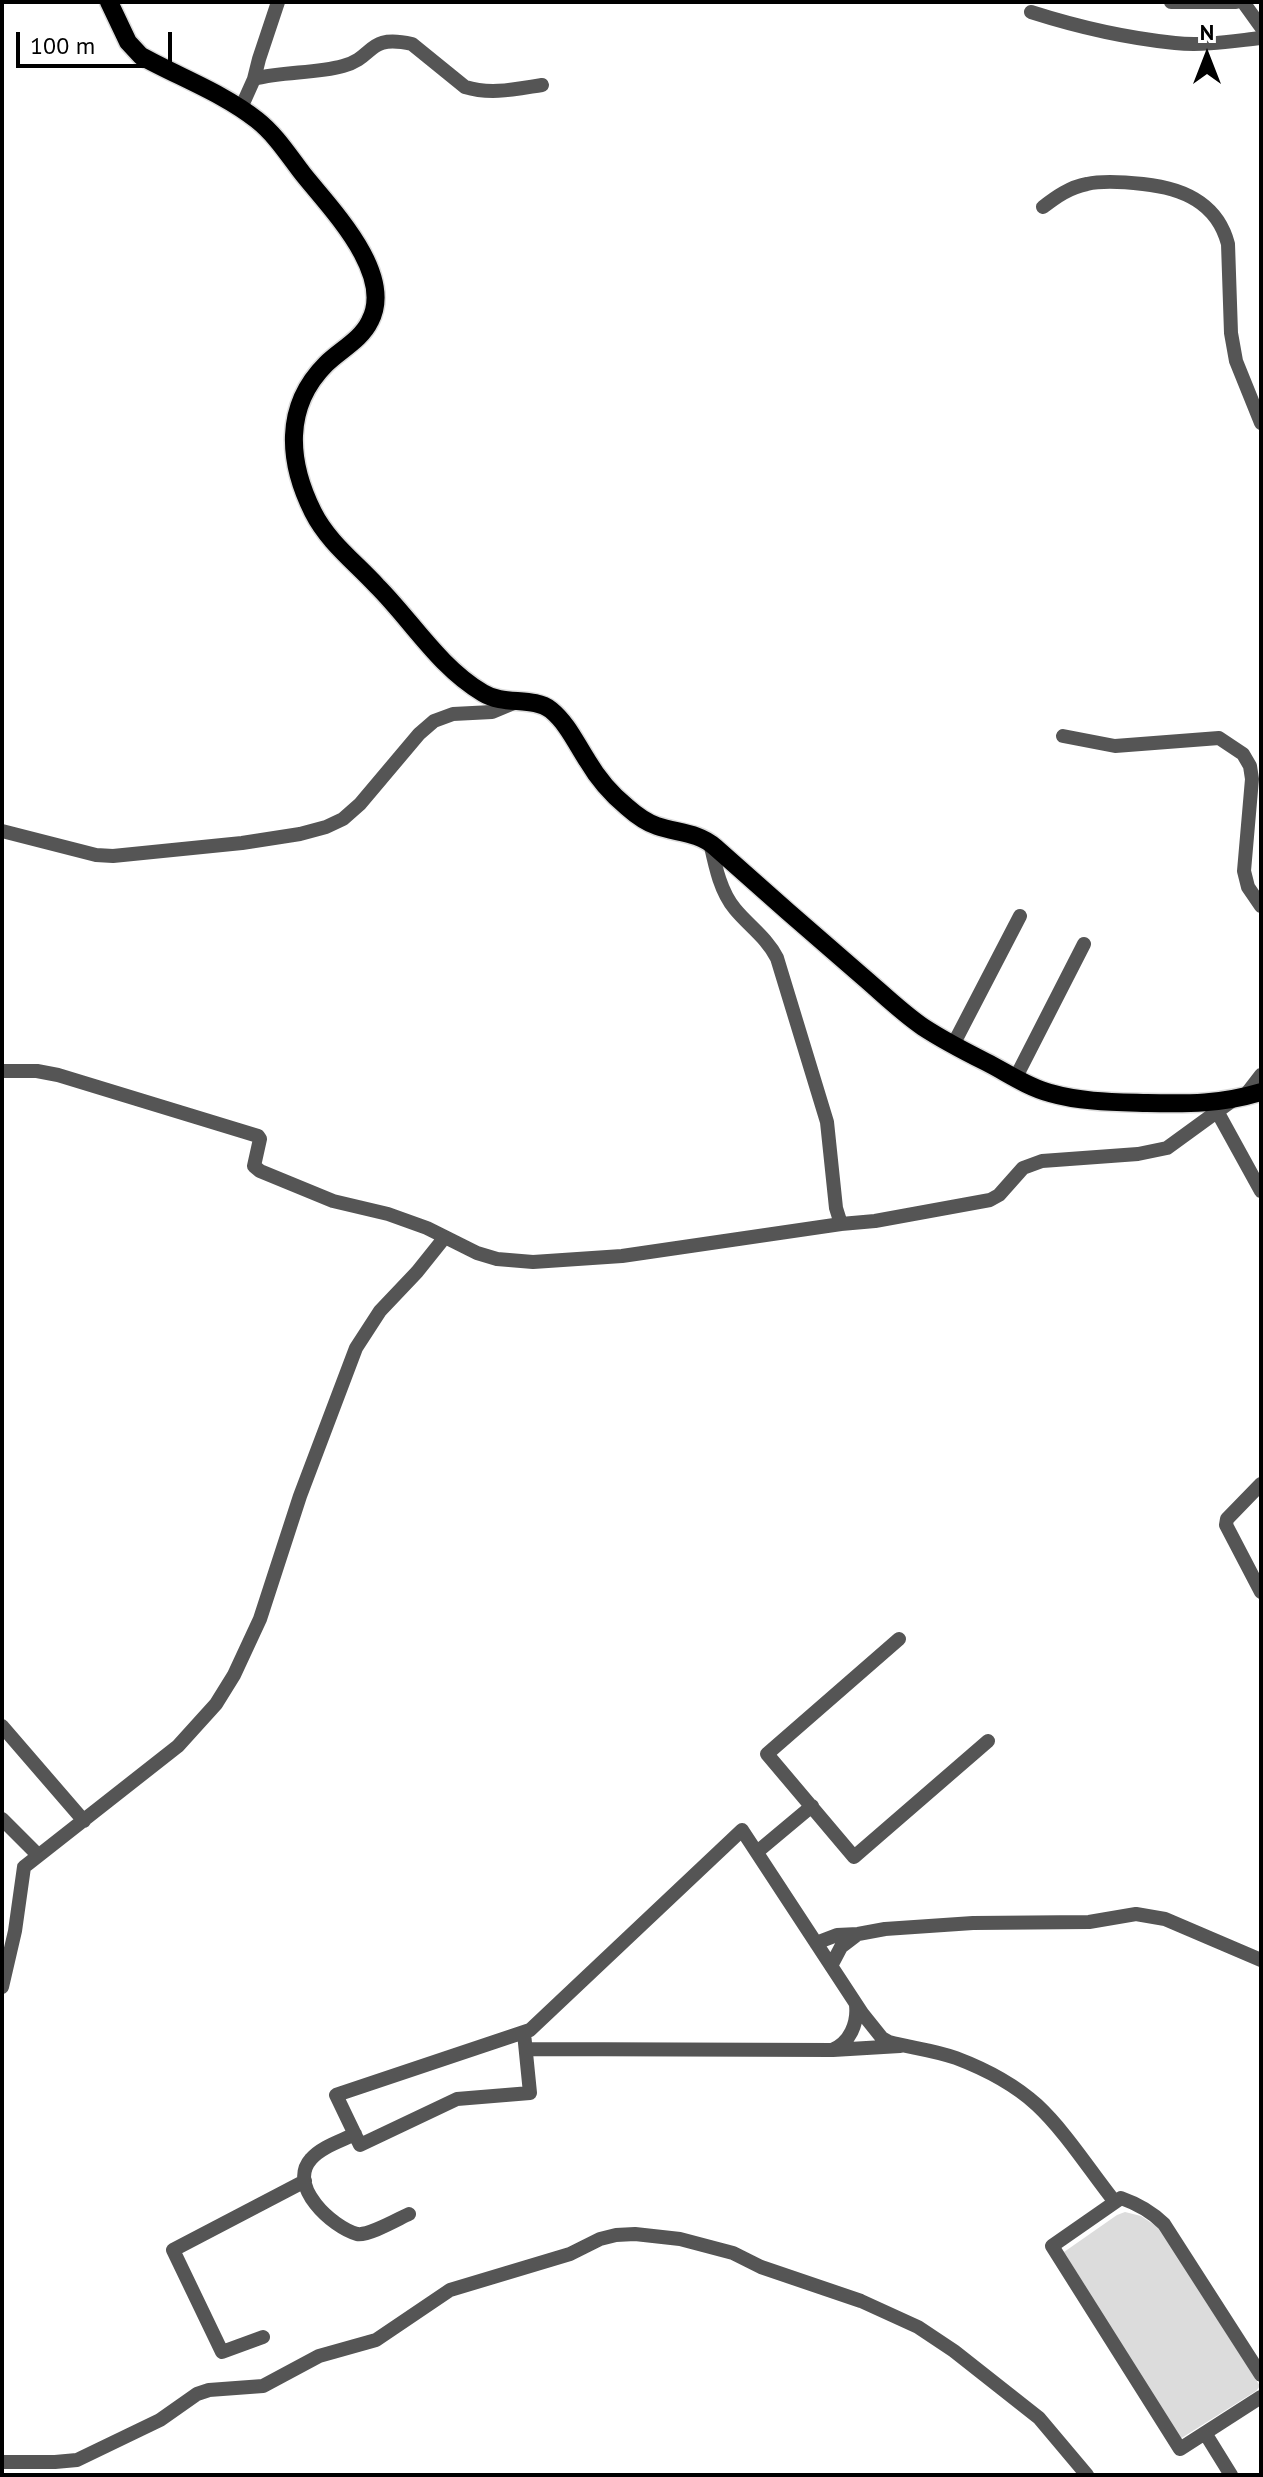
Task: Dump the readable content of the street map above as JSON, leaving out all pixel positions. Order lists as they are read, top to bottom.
{
  "scale_bar": "100 m",
  "north": "top"
}
